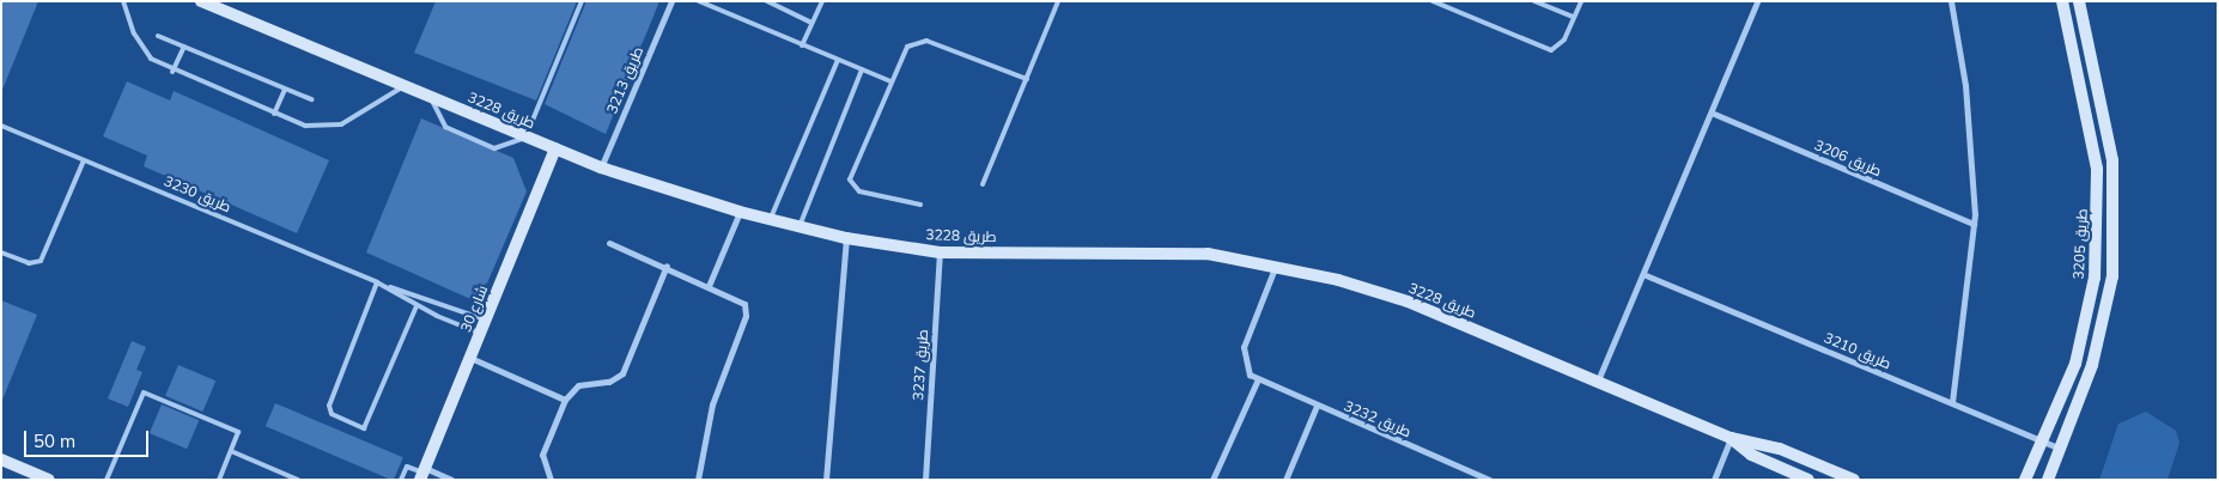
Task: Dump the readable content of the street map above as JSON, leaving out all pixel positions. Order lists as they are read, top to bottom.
{
  "streets": {
    "street": [
      "طريق 3213",
      "طريق 3228",
      "طريق 3206",
      "طريق 3205",
      "شارع 30",
      "طريق 3210",
      "طريق 3237",
      "طريق 3232"
    ],
    "lane": ["طريق 3230"]
  },
  "crossings": [
    ["طريق 3213", "طريق 3228"],
    ["طريق 3228", "شارع 30"],
    ["طريق 3228", "طريق 3237"],
    ["طريق 3230", "شارع 30"],
    ["طريق 3205", "طريق 3210"]
  ],
  "scale_bar": "50 m"
}
